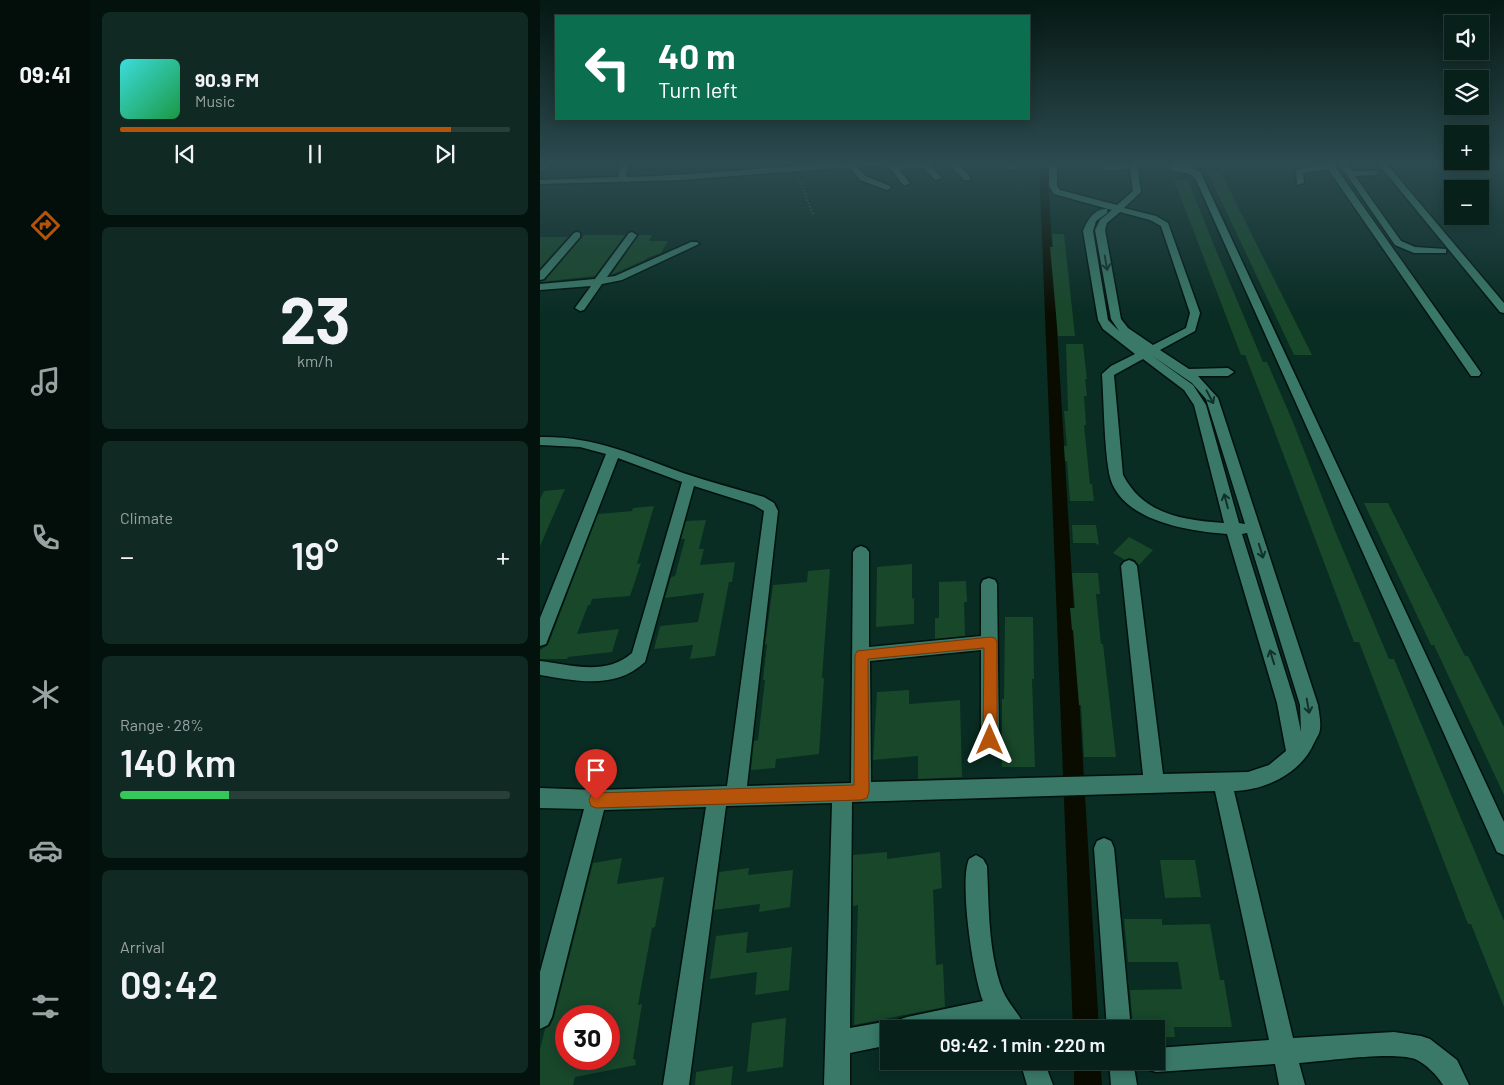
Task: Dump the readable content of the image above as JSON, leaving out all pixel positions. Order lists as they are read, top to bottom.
{
  "page": {
    "tabs": "09:41",
    "map_buttons": ["+", "−"],
    "turn": ["40 m", "Turn left"],
    "song": ["90.9 FM", "Music"],
    "tile": [
      ["23", "km/h"],
      "Climate",
      ["Range · 28%", "140 km"],
      ["Arrival", "09:42"]
    ],
    "heat": ["−", "19°", "+"],
    "limit": "30",
    "trip": "09:42 · 1 min · 220 m"
  }
}
